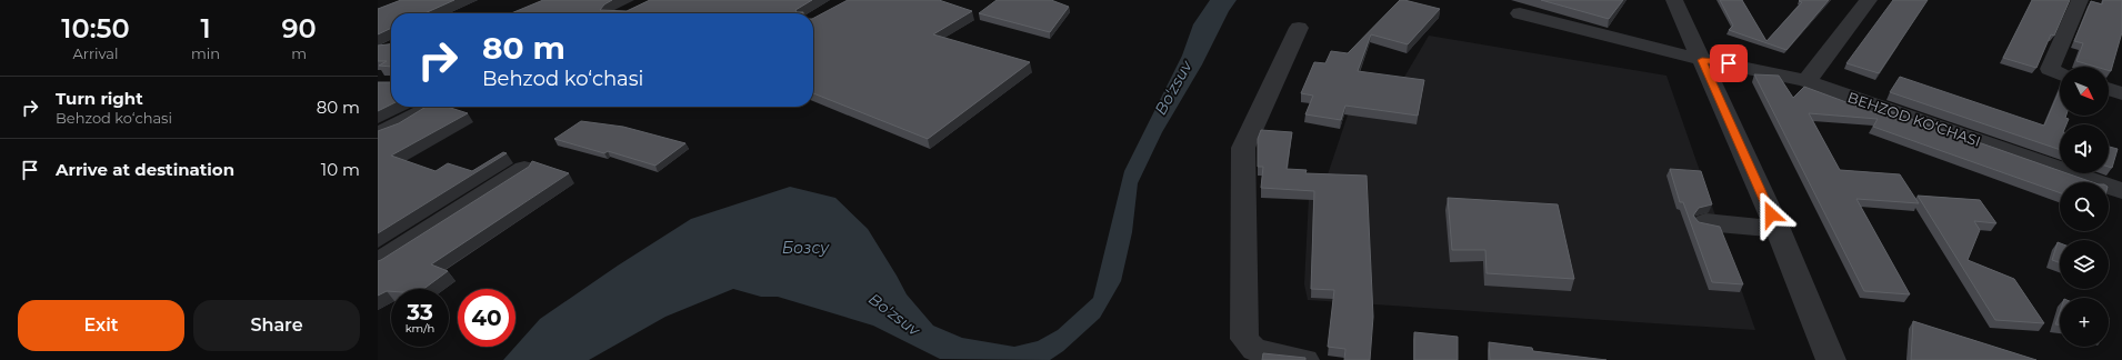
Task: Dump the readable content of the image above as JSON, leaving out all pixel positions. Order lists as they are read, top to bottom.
{
  "streets": {
    "street": ["BEHZOD KO‘CHASI"]
  },
  "water": ["Bo'zsuv", "Бозсу"],
  "north": "bottom right",
  "page": {
    "eta": [
      "10:50",
      "Arrival",
      "1",
      "min",
      "90",
      "m"
    ],
    "turn": ["80 m", "Behzod ko‘chasi"],
    "map_buttons": "+",
    "list": [
      {
        "name": "Turn right",
        "note": "Behzod ko‘chasi",
        "value": "80 m"
      },
      {
        "name": "Arrive at destination",
        "value": "10 m"
      }
    ],
    "speed": "33 km/h",
    "limit": "40",
    "buttons": ["Exit", "Share"]
  }
}
